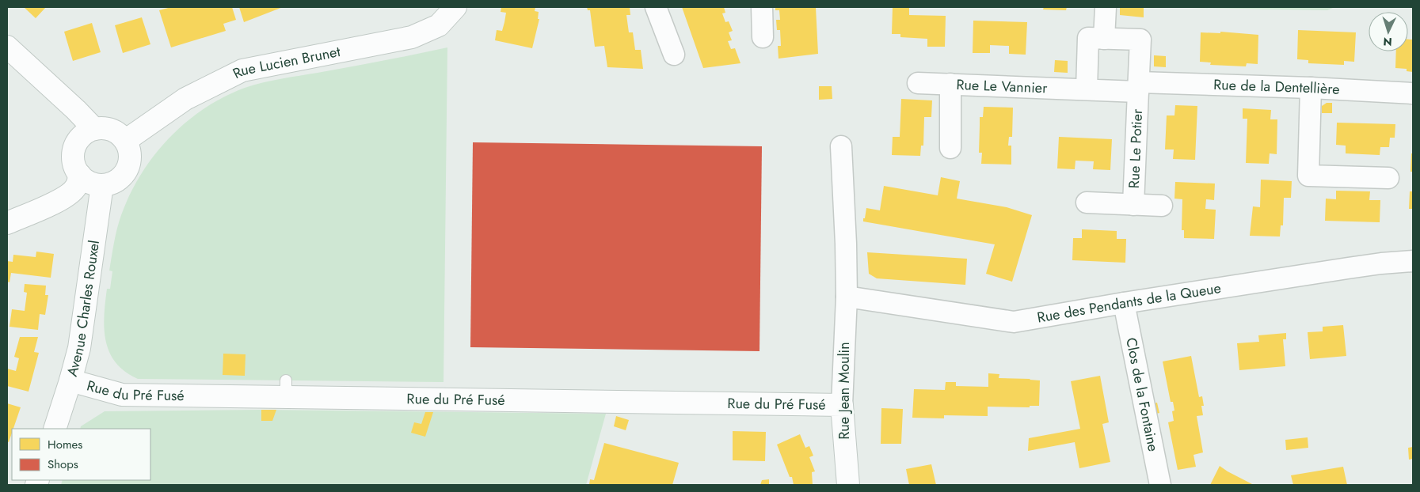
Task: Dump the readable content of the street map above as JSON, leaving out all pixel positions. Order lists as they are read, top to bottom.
{
  "streets": {
    "street": [
      "Rue Lucien Brunet",
      "Rue Le Vannier",
      "Rue de la Dentellière",
      "Rue Le Potier",
      "Rue des Pendants de la Queue",
      "Avenue Charles Rouxel",
      "Rue du Pré Fusé",
      "Rue Jean Moulin",
      "Clos de la Fontaine"
    ]
  },
  "crossings": [
    ["Rue Lucien Brunet", "Avenue Charles Rouxel"],
    ["Rue Le Vannier", "Rue de la Dentellière"],
    ["Rue Le Vannier", "Rue Le Potier"],
    ["Rue de la Dentellière", "Rue Le Potier"],
    ["Rue des Pendants de la Queue", "Rue Jean Moulin"],
    ["Rue des Pendants de la Queue", "Clos de la Fontaine"],
    ["Avenue Charles Rouxel", "Rue du Pré Fusé"],
    ["Rue du Pré Fusé", "Rue Jean Moulin"]
  ],
  "legend": ["Homes", "Shops"],
  "north": "bottom"
}
